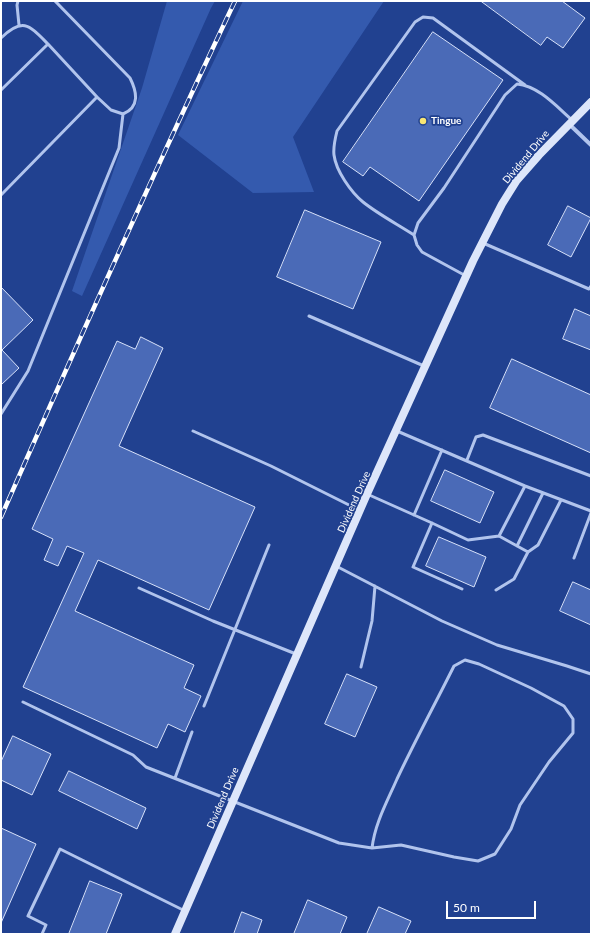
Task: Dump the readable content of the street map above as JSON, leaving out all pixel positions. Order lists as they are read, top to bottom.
{
  "streets": {
    "street": ["Dividend Drive"]
  },
  "places": ["Tingue"],
  "scale_bar": "50 m"
}
